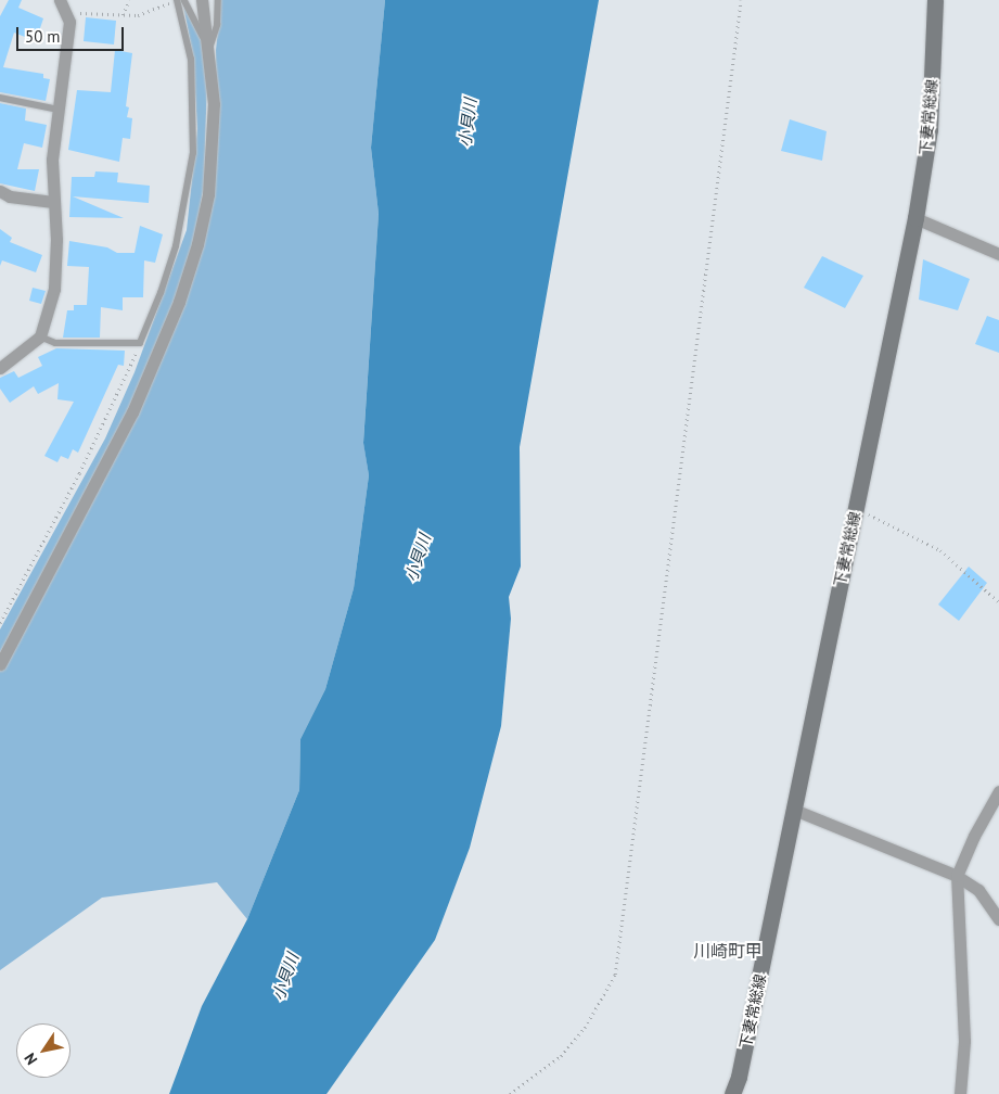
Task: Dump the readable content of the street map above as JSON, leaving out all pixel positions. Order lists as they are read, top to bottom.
{
  "streets": {
    "main road": ["下妻常総線"]
  },
  "districts": ["川崎町甲"],
  "water": ["小貝川"],
  "scale_bar": "50 m",
  "north": "bottom left"
}
